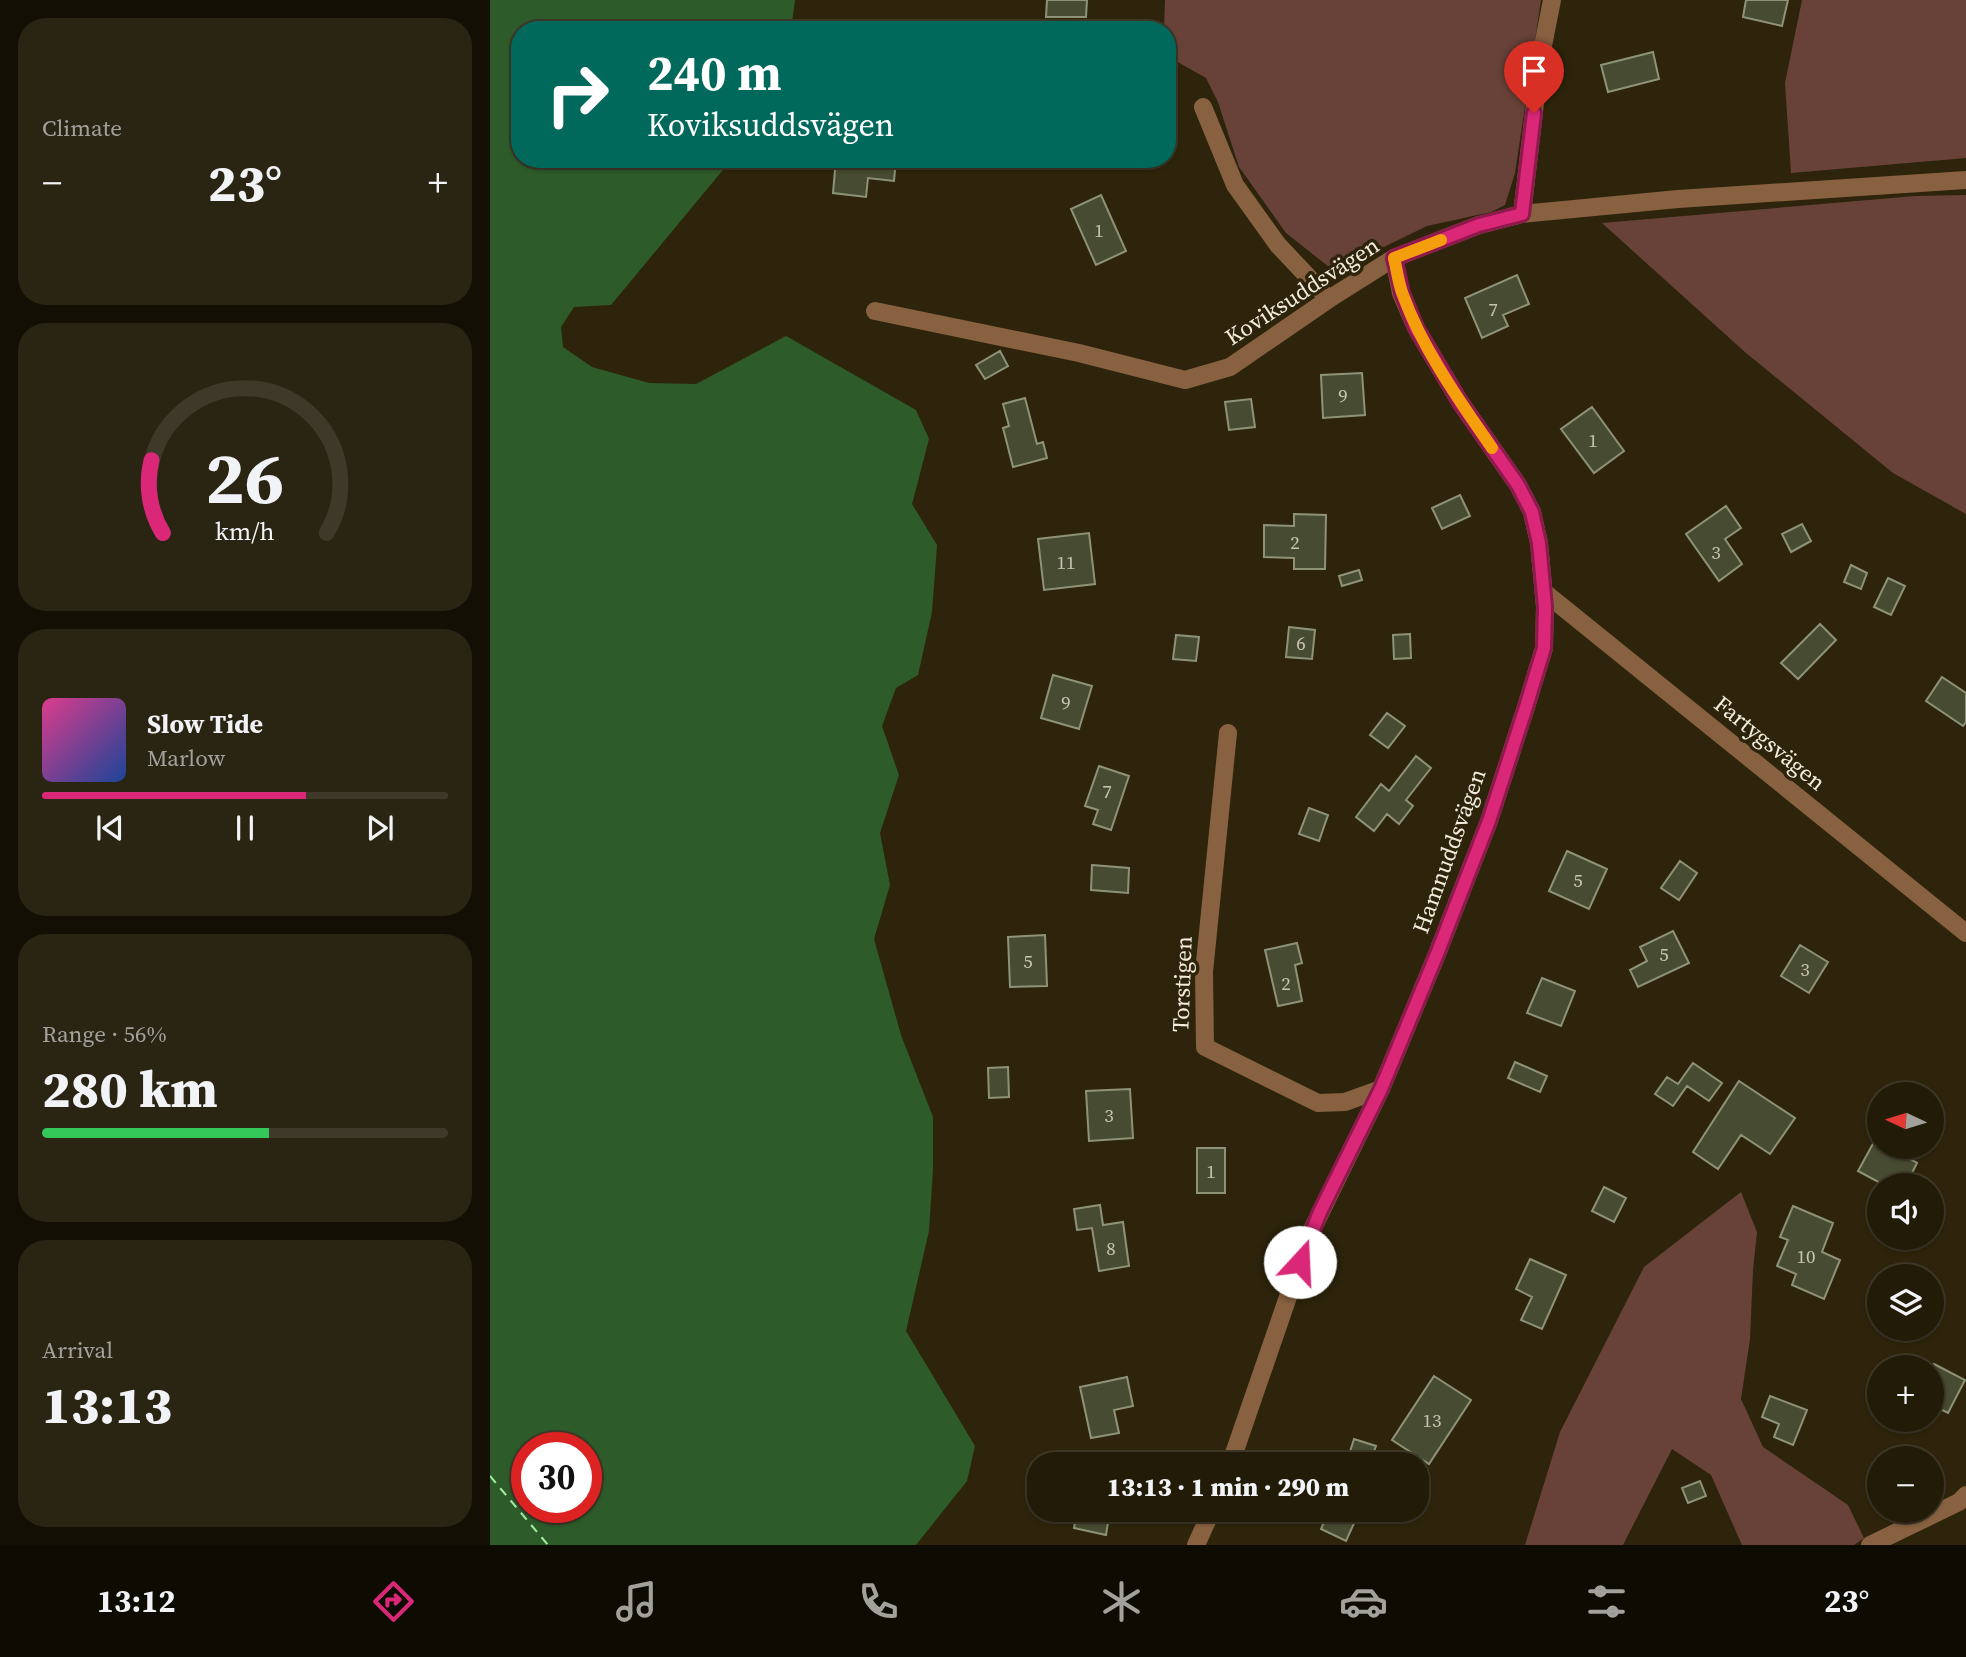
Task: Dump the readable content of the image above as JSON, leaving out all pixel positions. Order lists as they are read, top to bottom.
{
  "streets": {
    "street": [
      "Koviksuddsvägen",
      "Fartygsvägen",
      "Hamnuddsvägen",
      "Torstigen"
    ]
  },
  "crossings": [
    ["Koviksuddsvägen", "Hamnuddsvägen"],
    ["Fartygsvägen", "Hamnuddsvägen"],
    ["Hamnuddsvägen", "Torstigen"]
  ],
  "house_numbers": [
    "1",
    "7",
    "9",
    "1",
    "2",
    "3",
    "11",
    "6",
    "9",
    "7",
    "5",
    "5",
    "5",
    "3",
    "2",
    "3",
    "1",
    "8",
    "10",
    "13"
  ],
  "north": "left",
  "page": {
    "tile": [
      "Climate",
      ["Range · 56%", "280 km"],
      ["Arrival", "13:13"]
    ],
    "turn": ["240 m", "Koviksuddsvägen"],
    "heat": ["−", "23°", "+"],
    "song": ["Slow Tide", "Marlow"],
    "map_buttons": ["+", "−"],
    "limit": "30",
    "trip": "13:13 · 1 min · 290 m",
    "tabs": ["13:12", "23°"],
    "gauge": ["26", "km/h"]
  }
}
